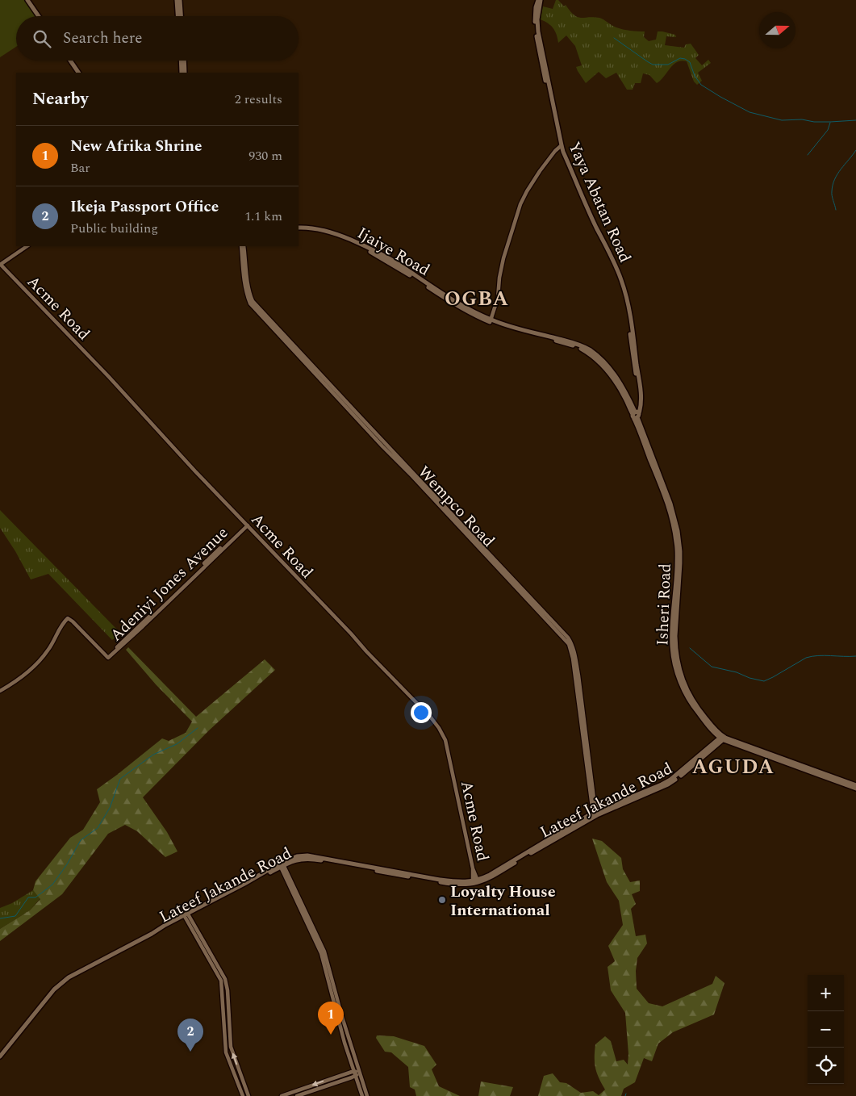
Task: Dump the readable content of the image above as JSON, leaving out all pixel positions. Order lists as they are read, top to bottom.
{
  "streets": {
    "main road": [
      "Yaya Abatan Road",
      "Ijaiye Road",
      "Isheri Road",
      "Lateef Jakande Road"
    ],
    "street": ["Acme Road", "Wempco Road", "Adeniyi Jones Avenue"]
  },
  "crossings": [
    ["Yaya Abatan Road", "Isheri Road"],
    ["Ijaiye Road", "Isheri Road"],
    ["Acme Road", "Adeniyi Jones Avenue"],
    ["Acme Road", "Lateef Jakande Road"],
    ["Wempco Road", "Lateef Jakande Road"],
    ["Isheri Road", "Lateef Jakande Road"]
  ],
  "districts": ["OGBA", "AGUDA"],
  "places": ["Loyalty House International"],
  "north": "right",
  "page": {
    "search": "Search here",
    "heading": ["Nearby", "2 results"],
    "list": [
      {
        "mark": "1",
        "name": "New Afrika Shrine",
        "note": "Bar",
        "value": "930 m"
      },
      {
        "mark": "2",
        "name": "Ikeja Passport Office",
        "note": "Public building",
        "value": "1.1 km"
      }
    ],
    "map_buttons": ["+", "−"],
    "pins": ["1", "2"]
  }
}
